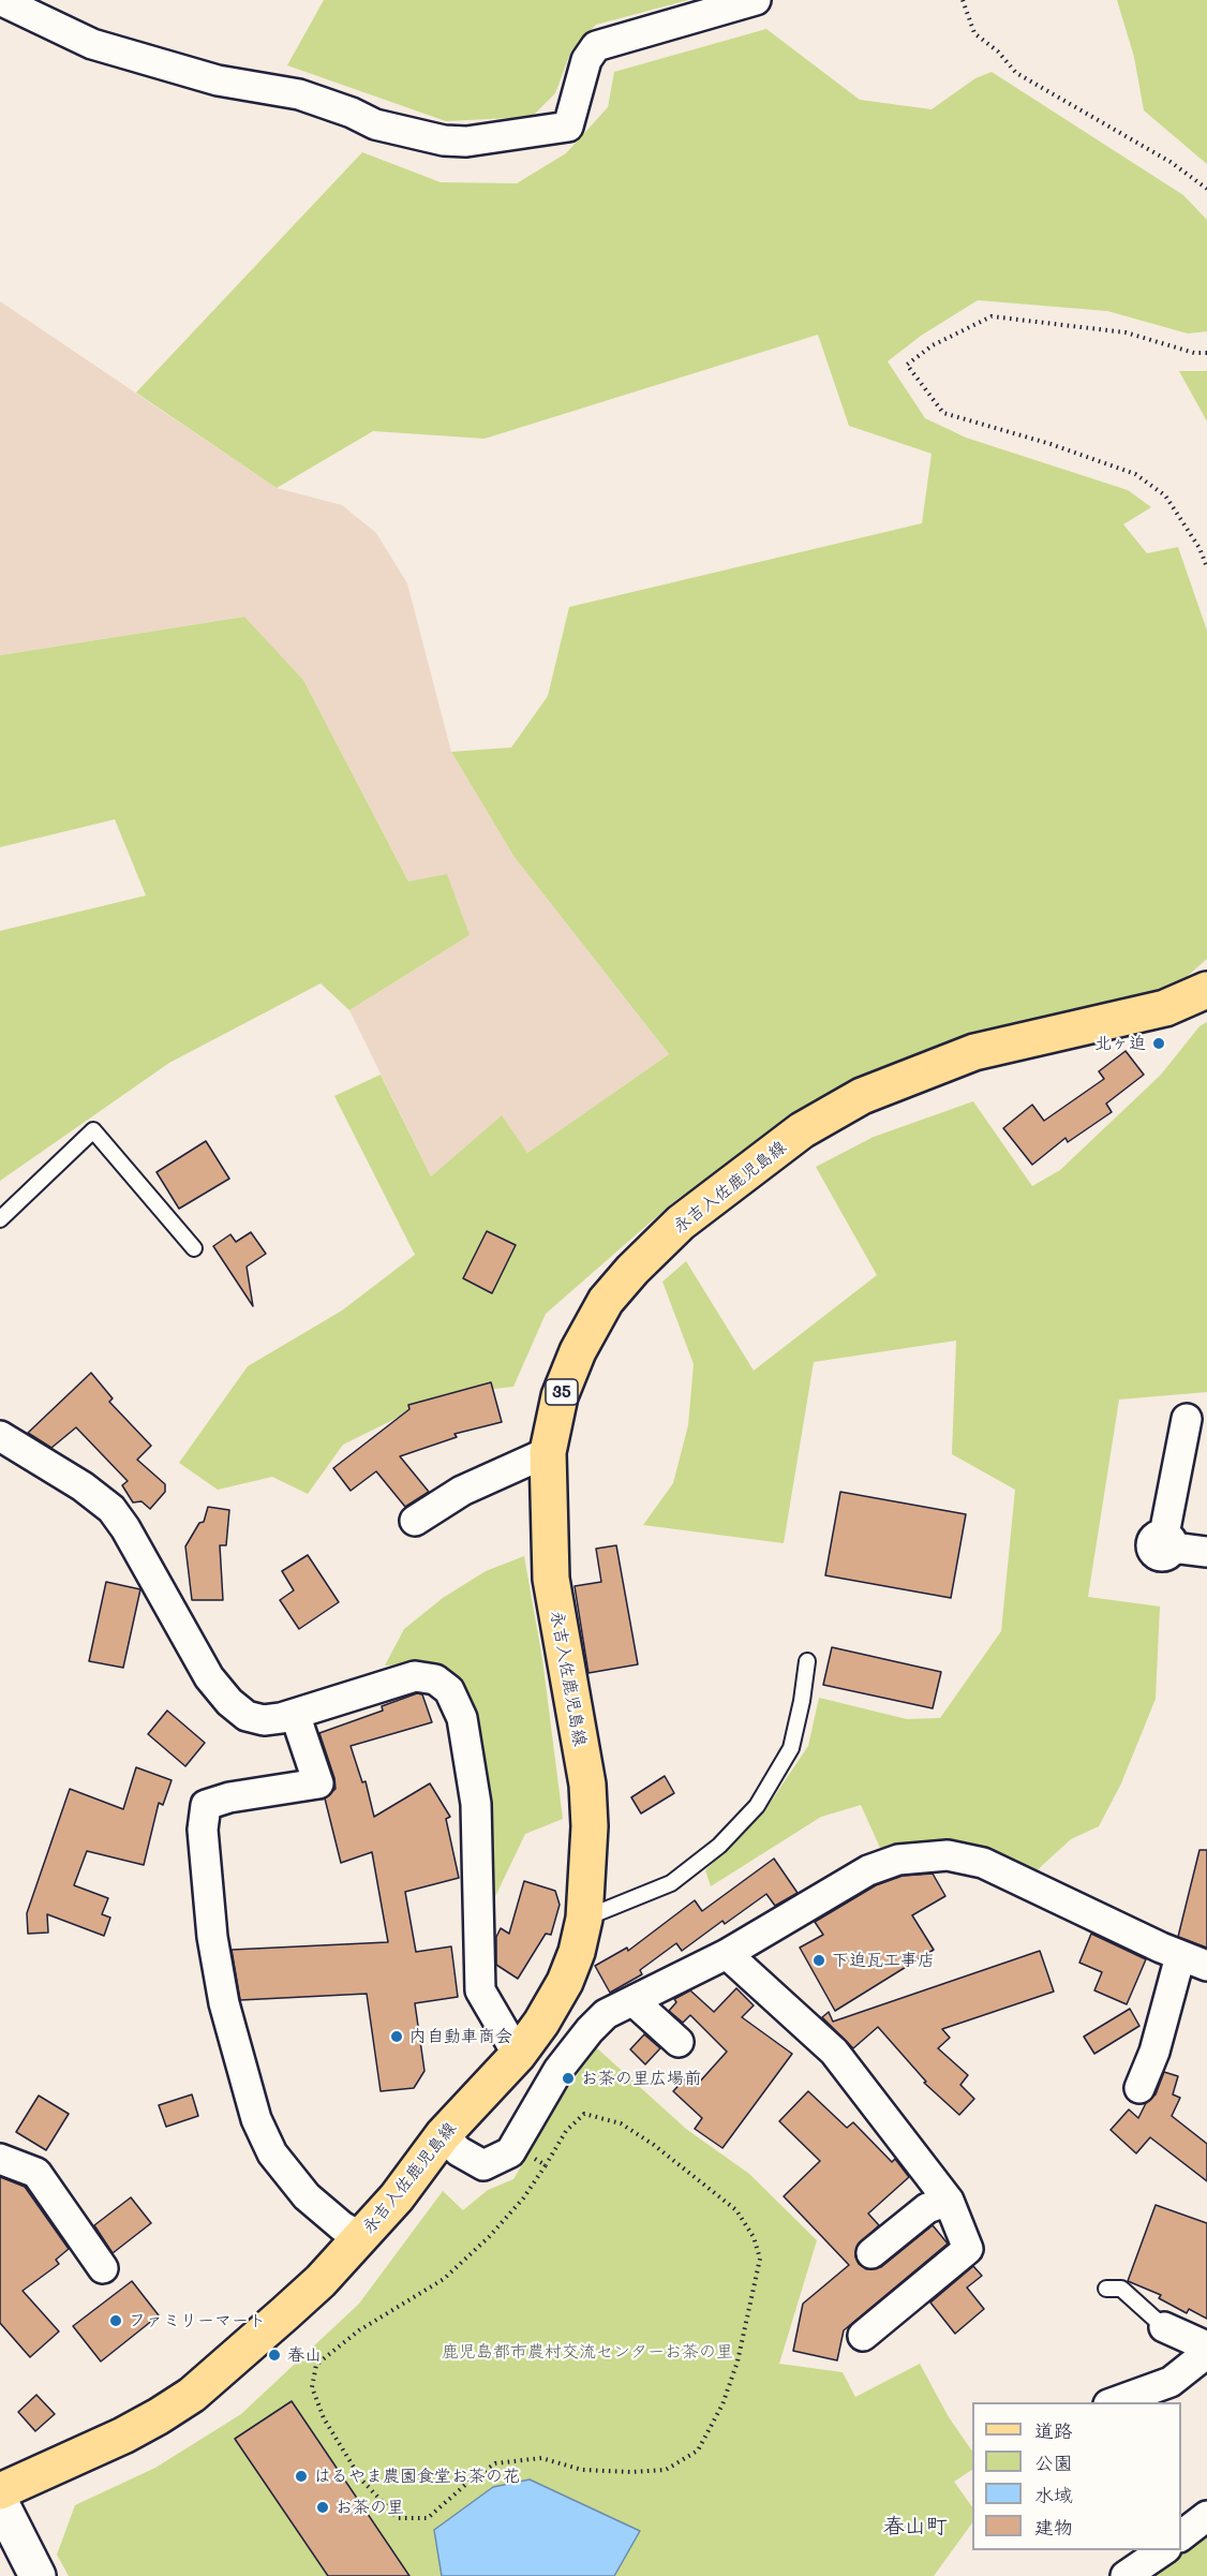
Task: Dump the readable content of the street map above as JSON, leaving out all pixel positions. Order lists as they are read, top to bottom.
{
  "streets": {
    "main road": ["永吉入佐鹿児島線", "35"]
  },
  "districts": ["春山町"],
  "parks": ["鹿児島都市農村交流センターお茶の里"],
  "places": [
    "北ヶ迫",
    "下迫瓦工事店",
    "内自動車商会",
    "お茶の里広場前",
    "ファミリーマート",
    "春山",
    "はるやま農園食堂お茶の花",
    "お茶の里"
  ],
  "legend": [
    "道路",
    "公園",
    "水域",
    "建物"
  ]
}
